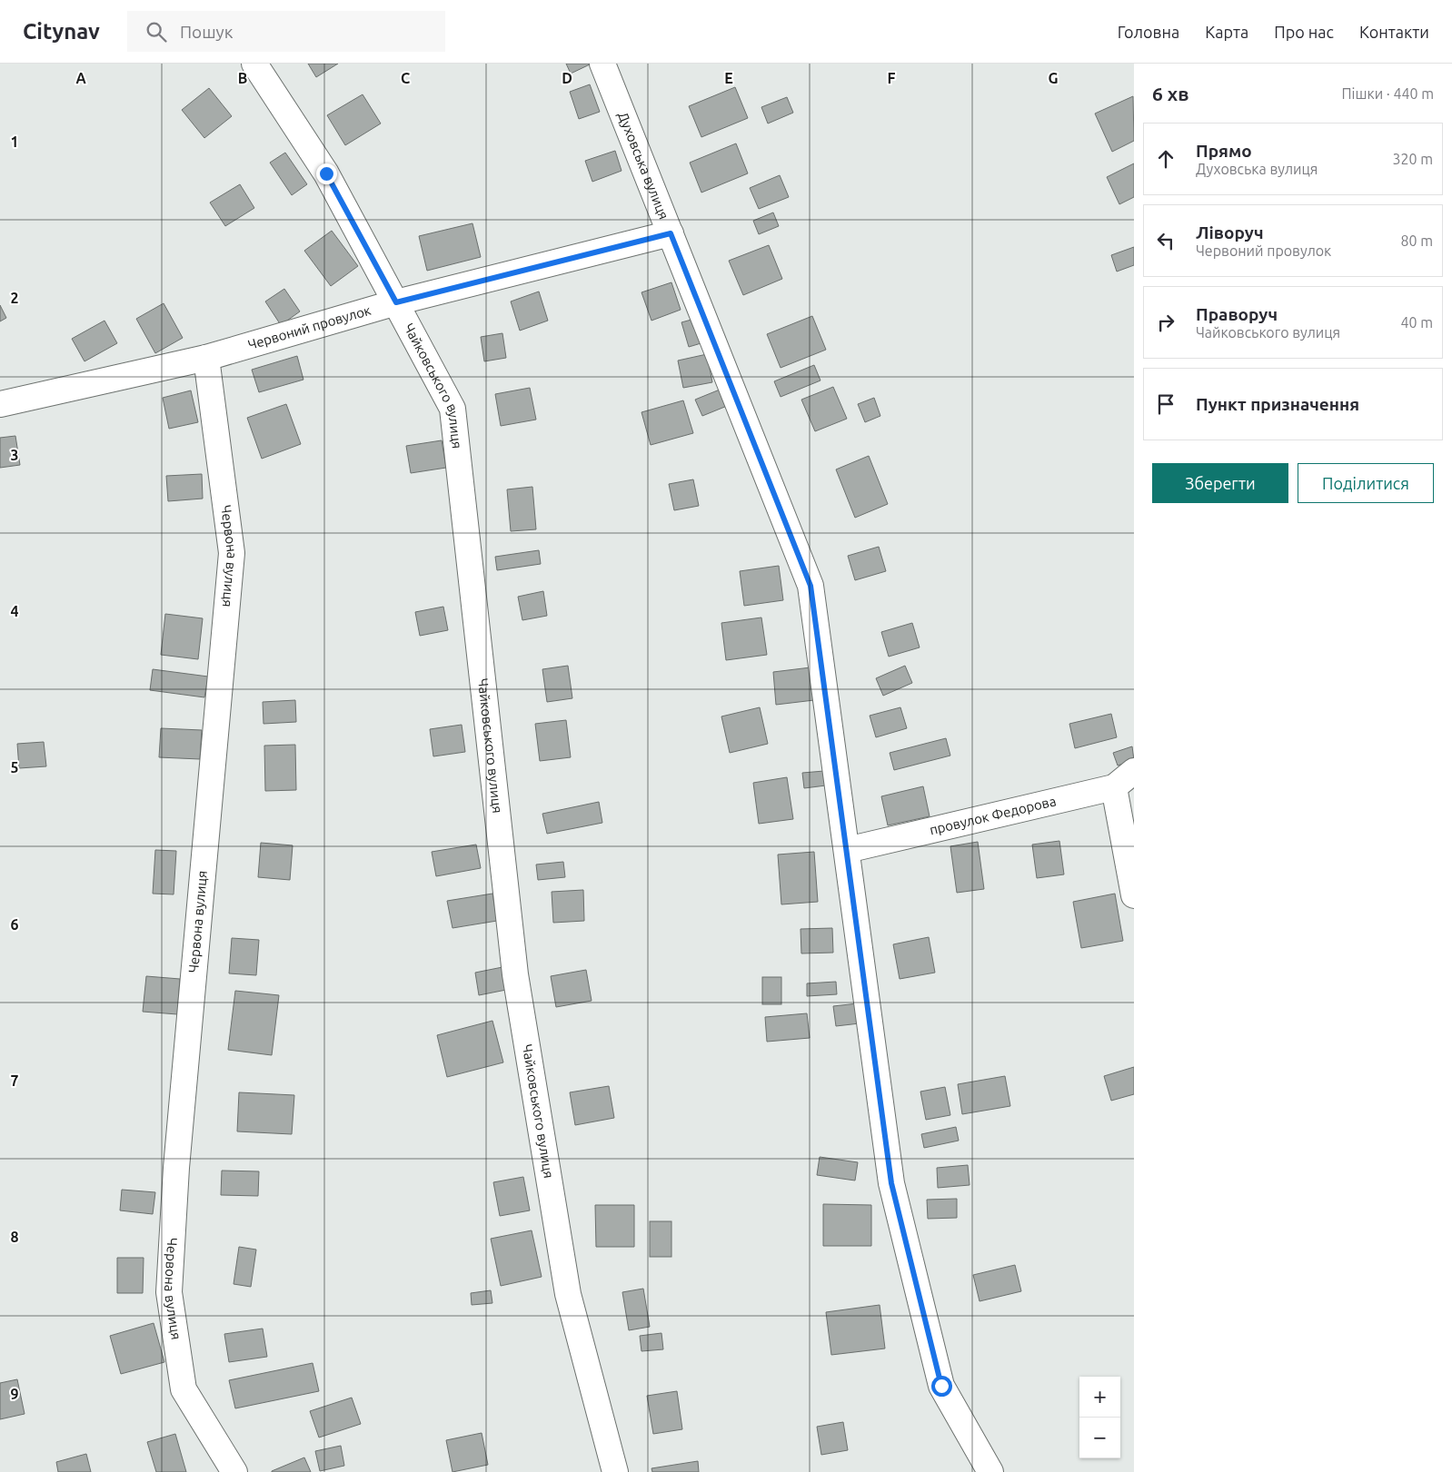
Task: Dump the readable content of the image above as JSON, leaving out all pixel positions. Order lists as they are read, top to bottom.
{
  "streets": {
    "street": [
      "Духовська вулиця",
      "Червоний провулок",
      "Чайковського вулиця",
      "Червона вулиця",
      "провулок Федорова"
    ]
  },
  "crossings": [
    ["Духовська вулиця", "Червоний провулок"],
    ["Духовська вулиця", "провулок Федорова"],
    ["Червоний провулок", "Чайковського вулиця"],
    ["Червоний провулок", "Червона вулиця"]
  ],
  "page": {
    "header": "Citynav",
    "search": "Пошук",
    "nav": [
      "Головна",
      "Карта",
      "Про нас",
      "Контакти"
    ],
    "heading": ["6 хв", "Пішки · 440 m"],
    "list": [
      ["Прямо", "Духовська вулиця", "320 m"],
      ["Ліворуч", "Червоний провулок", "80 m"],
      ["Праворуч", "Чайковського вулиця", "40 m"],
      "Пункт призначення"
    ],
    "buttons": ["Зберегти", "Поділитися"],
    "map_buttons": ["+", "−"]
  },
  "grid": {
    "columns": [
      "A",
      "B",
      "C",
      "D",
      "E",
      "F",
      "G"
    ],
    "rows": [
      "1",
      "2",
      "3",
      "4",
      "5",
      "6",
      "7",
      "8",
      "9"
    ]
  }
}
